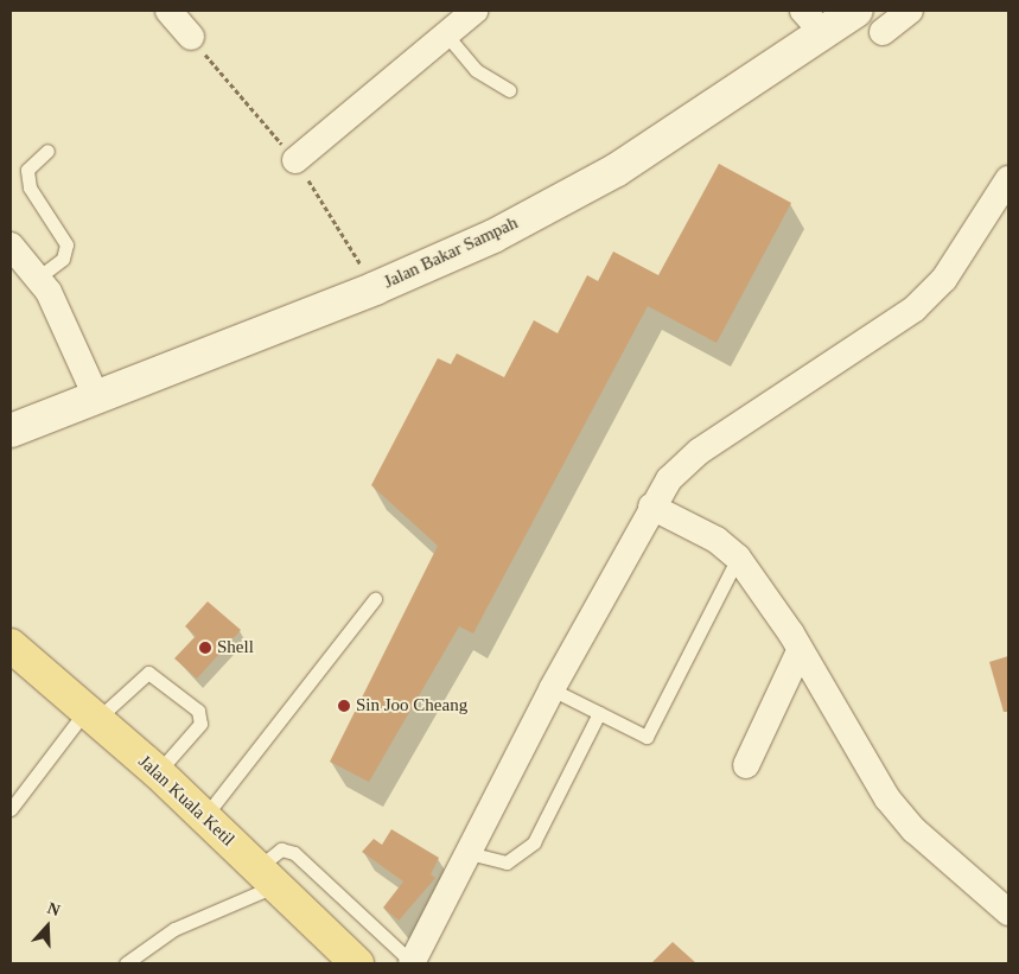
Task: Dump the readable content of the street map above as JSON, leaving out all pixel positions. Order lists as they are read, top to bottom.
{
  "streets": {
    "main road": ["Jalan Bakar Sampah", "Jalan Kuala Ketil"]
  },
  "places": ["Shell", "Sin Joo Cheang"],
  "north": "top"
}
